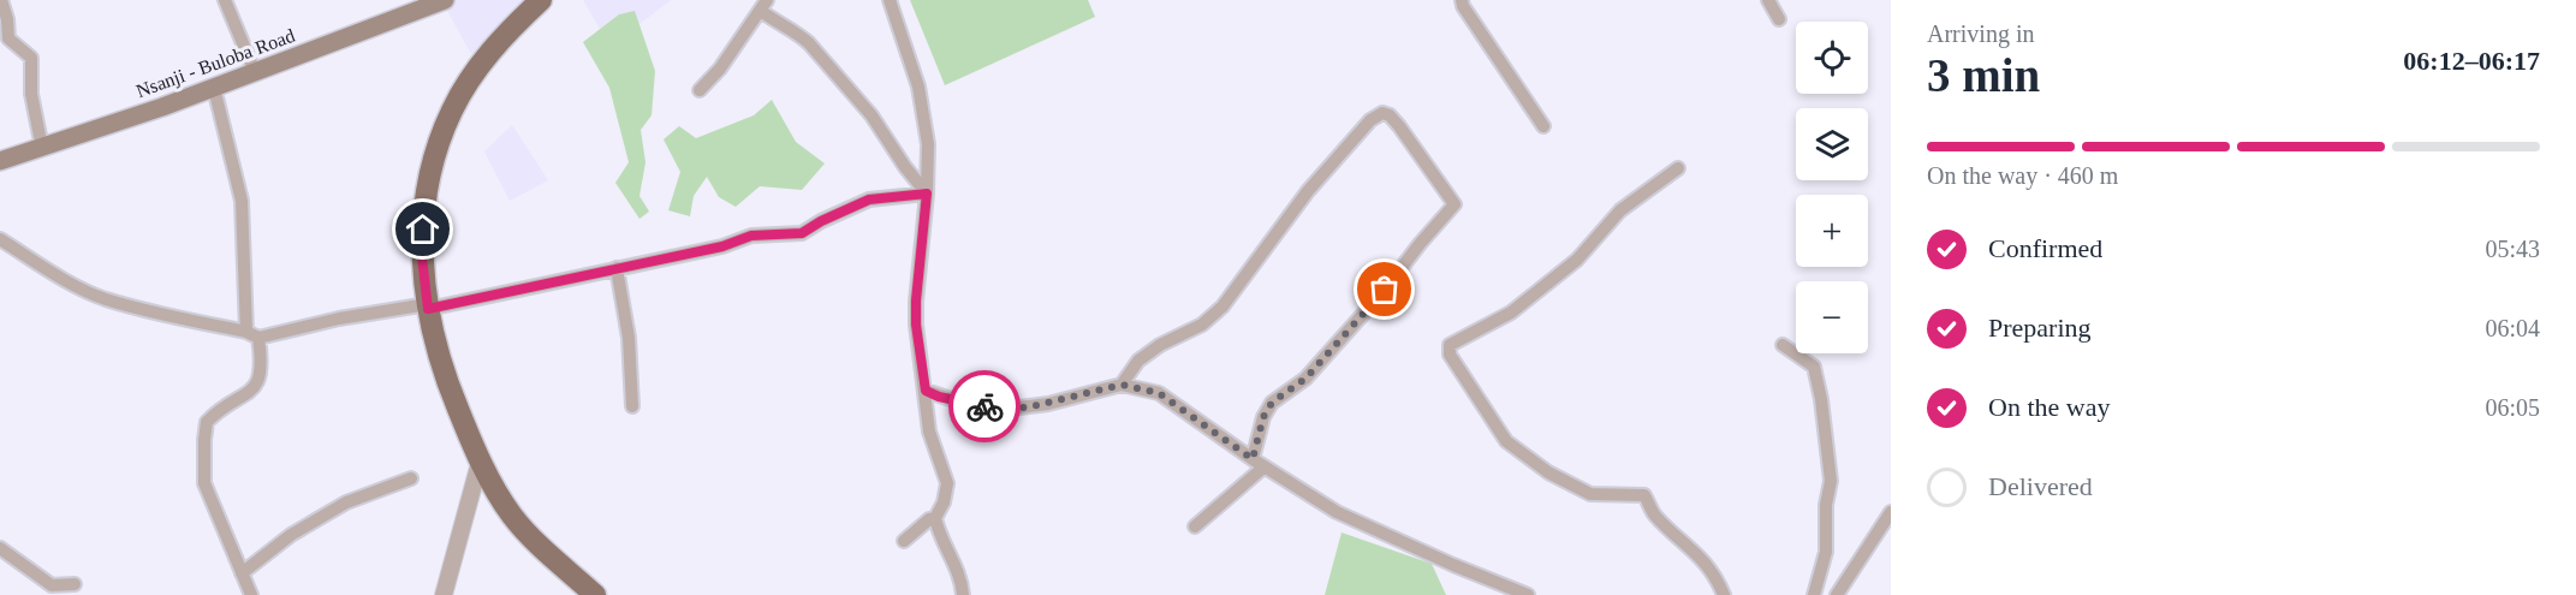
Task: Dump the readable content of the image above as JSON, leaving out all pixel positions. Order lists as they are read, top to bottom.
{
  "streets": {
    "main road": ["Nsanji - Buloba Road"]
  },
  "page": {
    "heading": ["3 min", "Arriving in", "06:12–06:17"],
    "map_buttons": ["+", "−"],
    "bar": "On the way · 460 m",
    "list": [
      ["Confirmed", "05:43"],
      ["Preparing", "06:04"],
      ["On the way", "06:05"],
      "Delivered"
    ]
  }
}
